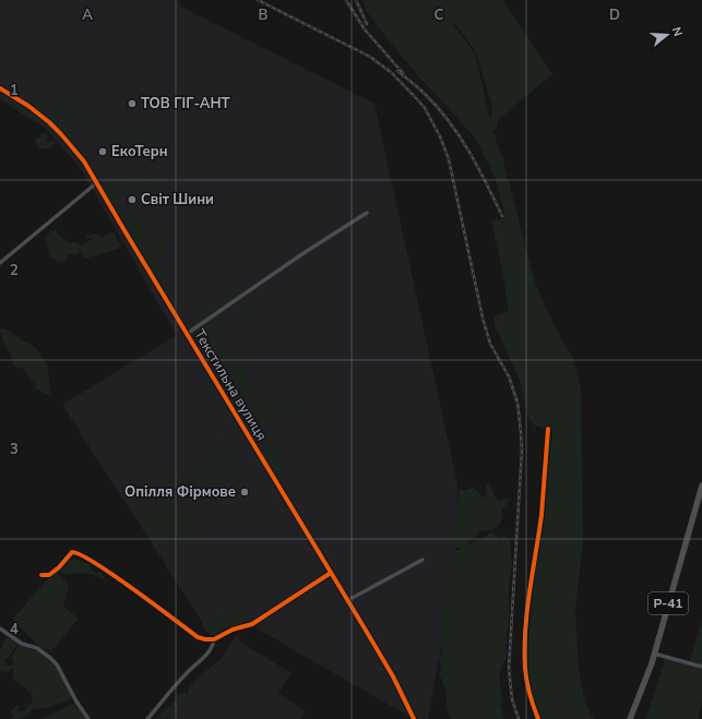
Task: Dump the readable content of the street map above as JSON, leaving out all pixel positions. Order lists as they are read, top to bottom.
{
  "streets": {
    "main road": ["Р-41"],
    "street": ["Текстильна вулиця"]
  },
  "places": [
    "ТОВ ГІГ-АНТ",
    "ЕкоТерн",
    "Світ Шини",
    "Опілля Фірмове"
  ],
  "north": "right",
  "grid": {
    "columns": [
      "A",
      "B",
      "C",
      "D"
    ],
    "rows": [
      "1",
      "2",
      "3",
      "4"
    ]
  }
}
